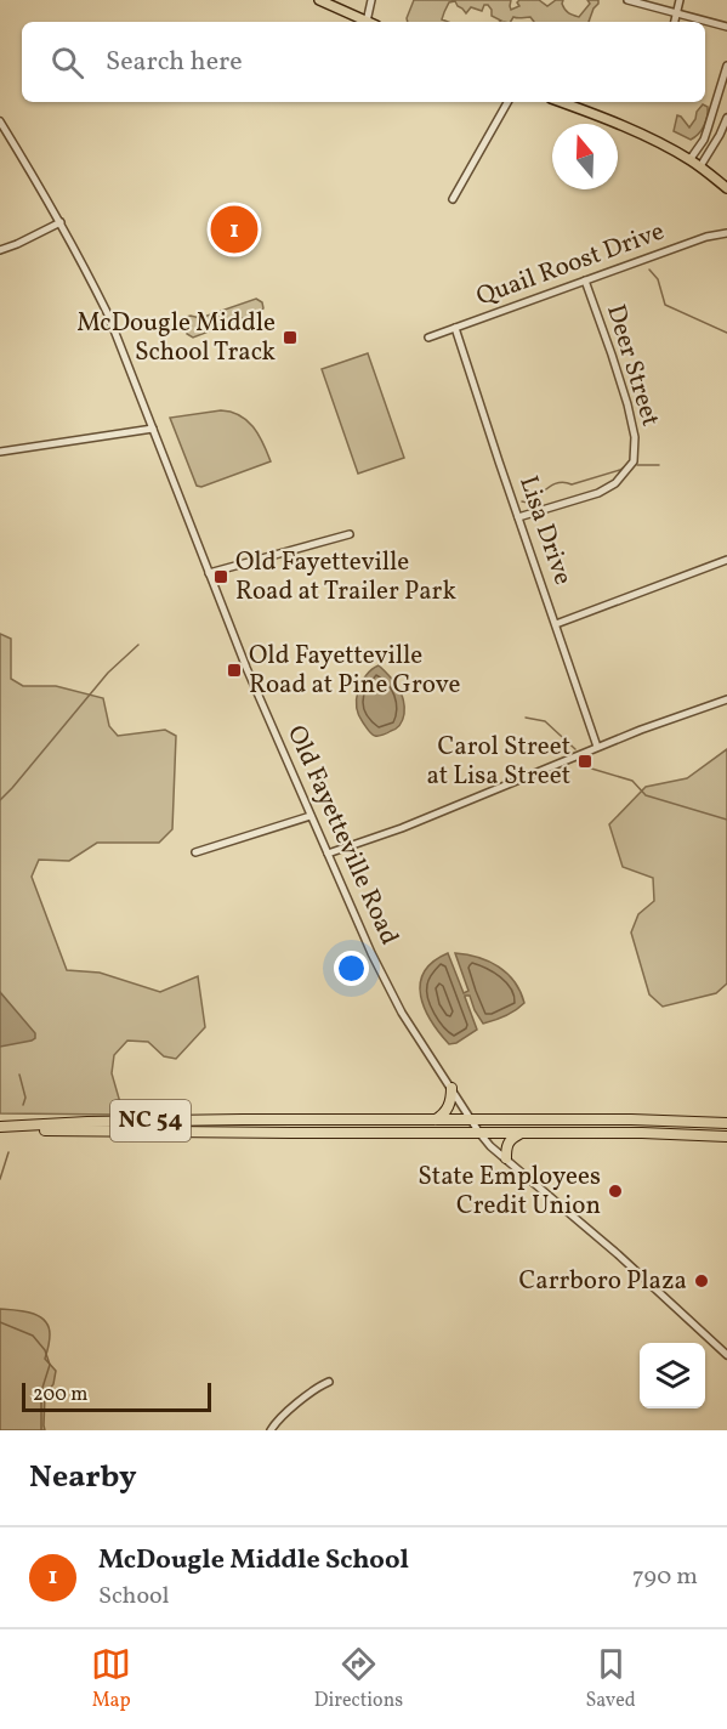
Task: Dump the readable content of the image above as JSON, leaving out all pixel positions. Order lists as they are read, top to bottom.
{
  "streets": {
    "highway": ["NC 54"],
    "street": [
      "Quail Roost Drive",
      "Deer Street",
      "Lisa Drive",
      "Old Fayetteville Road"
    ]
  },
  "crossings": [
    ["Quail Roost Drive", "Deer Street"],
    ["Quail Roost Drive", "Lisa Drive"],
    ["Deer Street", "Lisa Drive"],
    ["Old Fayetteville Road", "NC 54"]
  ],
  "places": {
    "transit": [
      "McDougle Middle School Track",
      "Old Fayetteville Road at Trailer Park",
      "Old Fayetteville Road at Pine Grove",
      "Carol Street at Lisa Street"
    ],
    "other": ["State Employees Credit Union", "Carrboro Plaza"]
  },
  "scale_bar": "200 m",
  "north": "top",
  "page": {
    "search": "Search here",
    "pins": "1",
    "scale": "200 m",
    "heading": "Nearby",
    "list": [
      {
        "mark": "1",
        "name": "McDougle Middle School",
        "note": "School",
        "value": "790 m"
      }
    ],
    "nav": ["Map", "Directions", "Saved"]
  }
}
